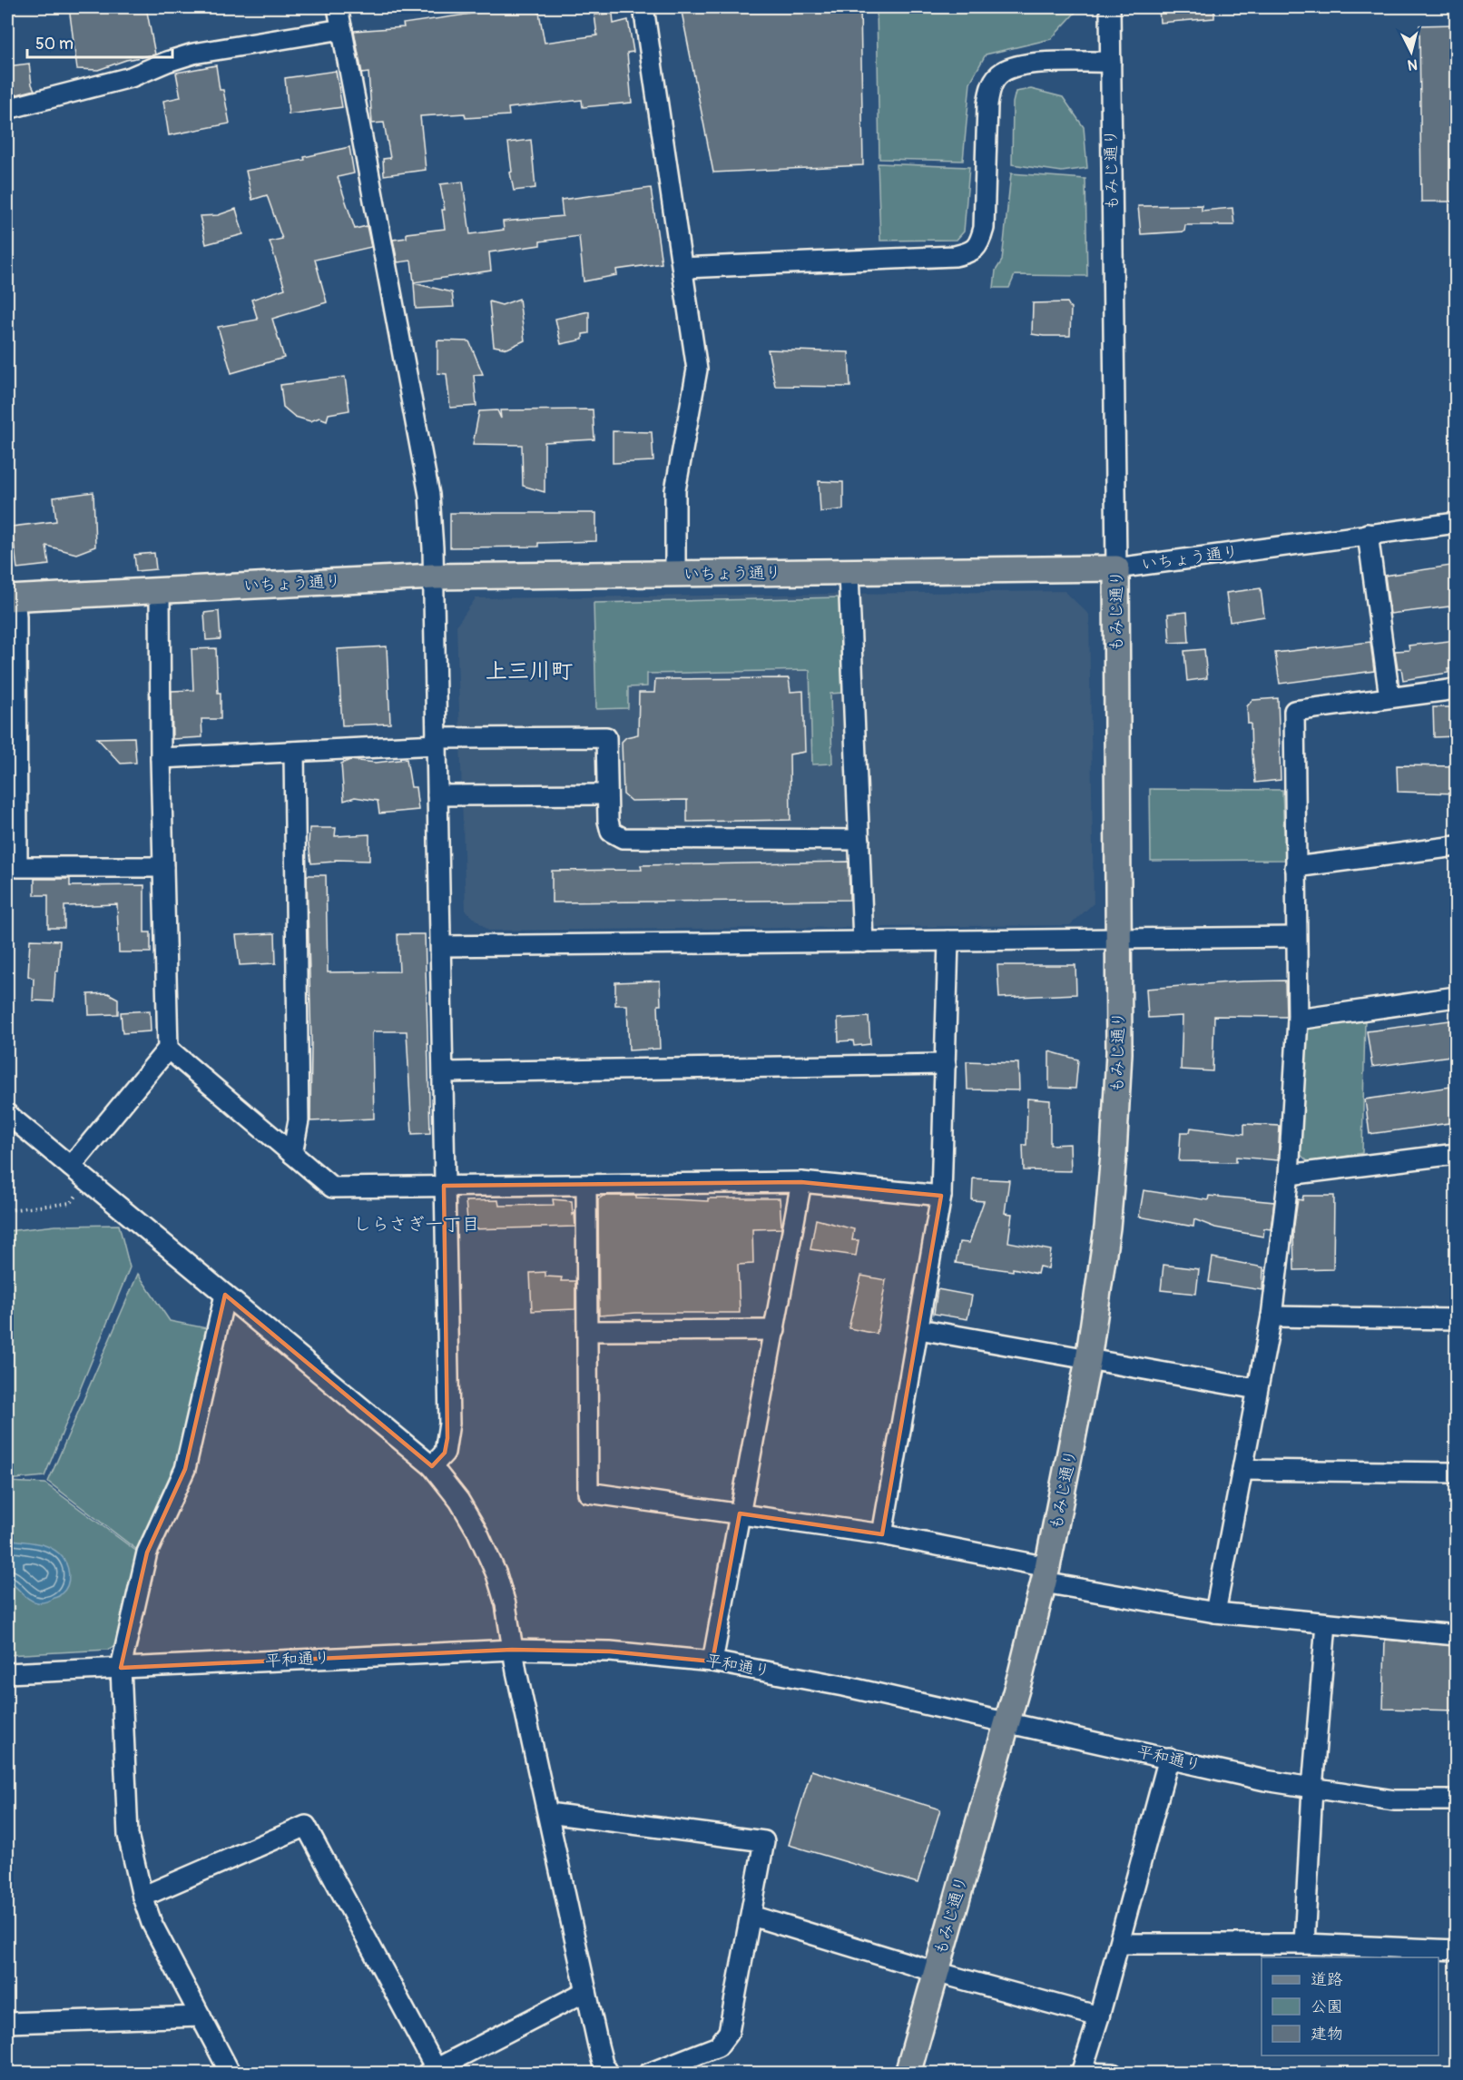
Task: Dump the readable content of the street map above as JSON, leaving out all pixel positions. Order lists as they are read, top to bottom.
{
  "streets": {
    "main road": ["もみじ通り", "いちょう通り"],
    "street": ["平和通り"]
  },
  "crossings": [
    ["もみじ通り", "いちょう通り"],
    ["もみじ通り", "平和通り"]
  ],
  "districts": ["上三川町", "しらさぎ一丁目"],
  "legend": ["道路", "公園", "建物"],
  "scale_bar": "50 m",
  "north": "bottom"
}
